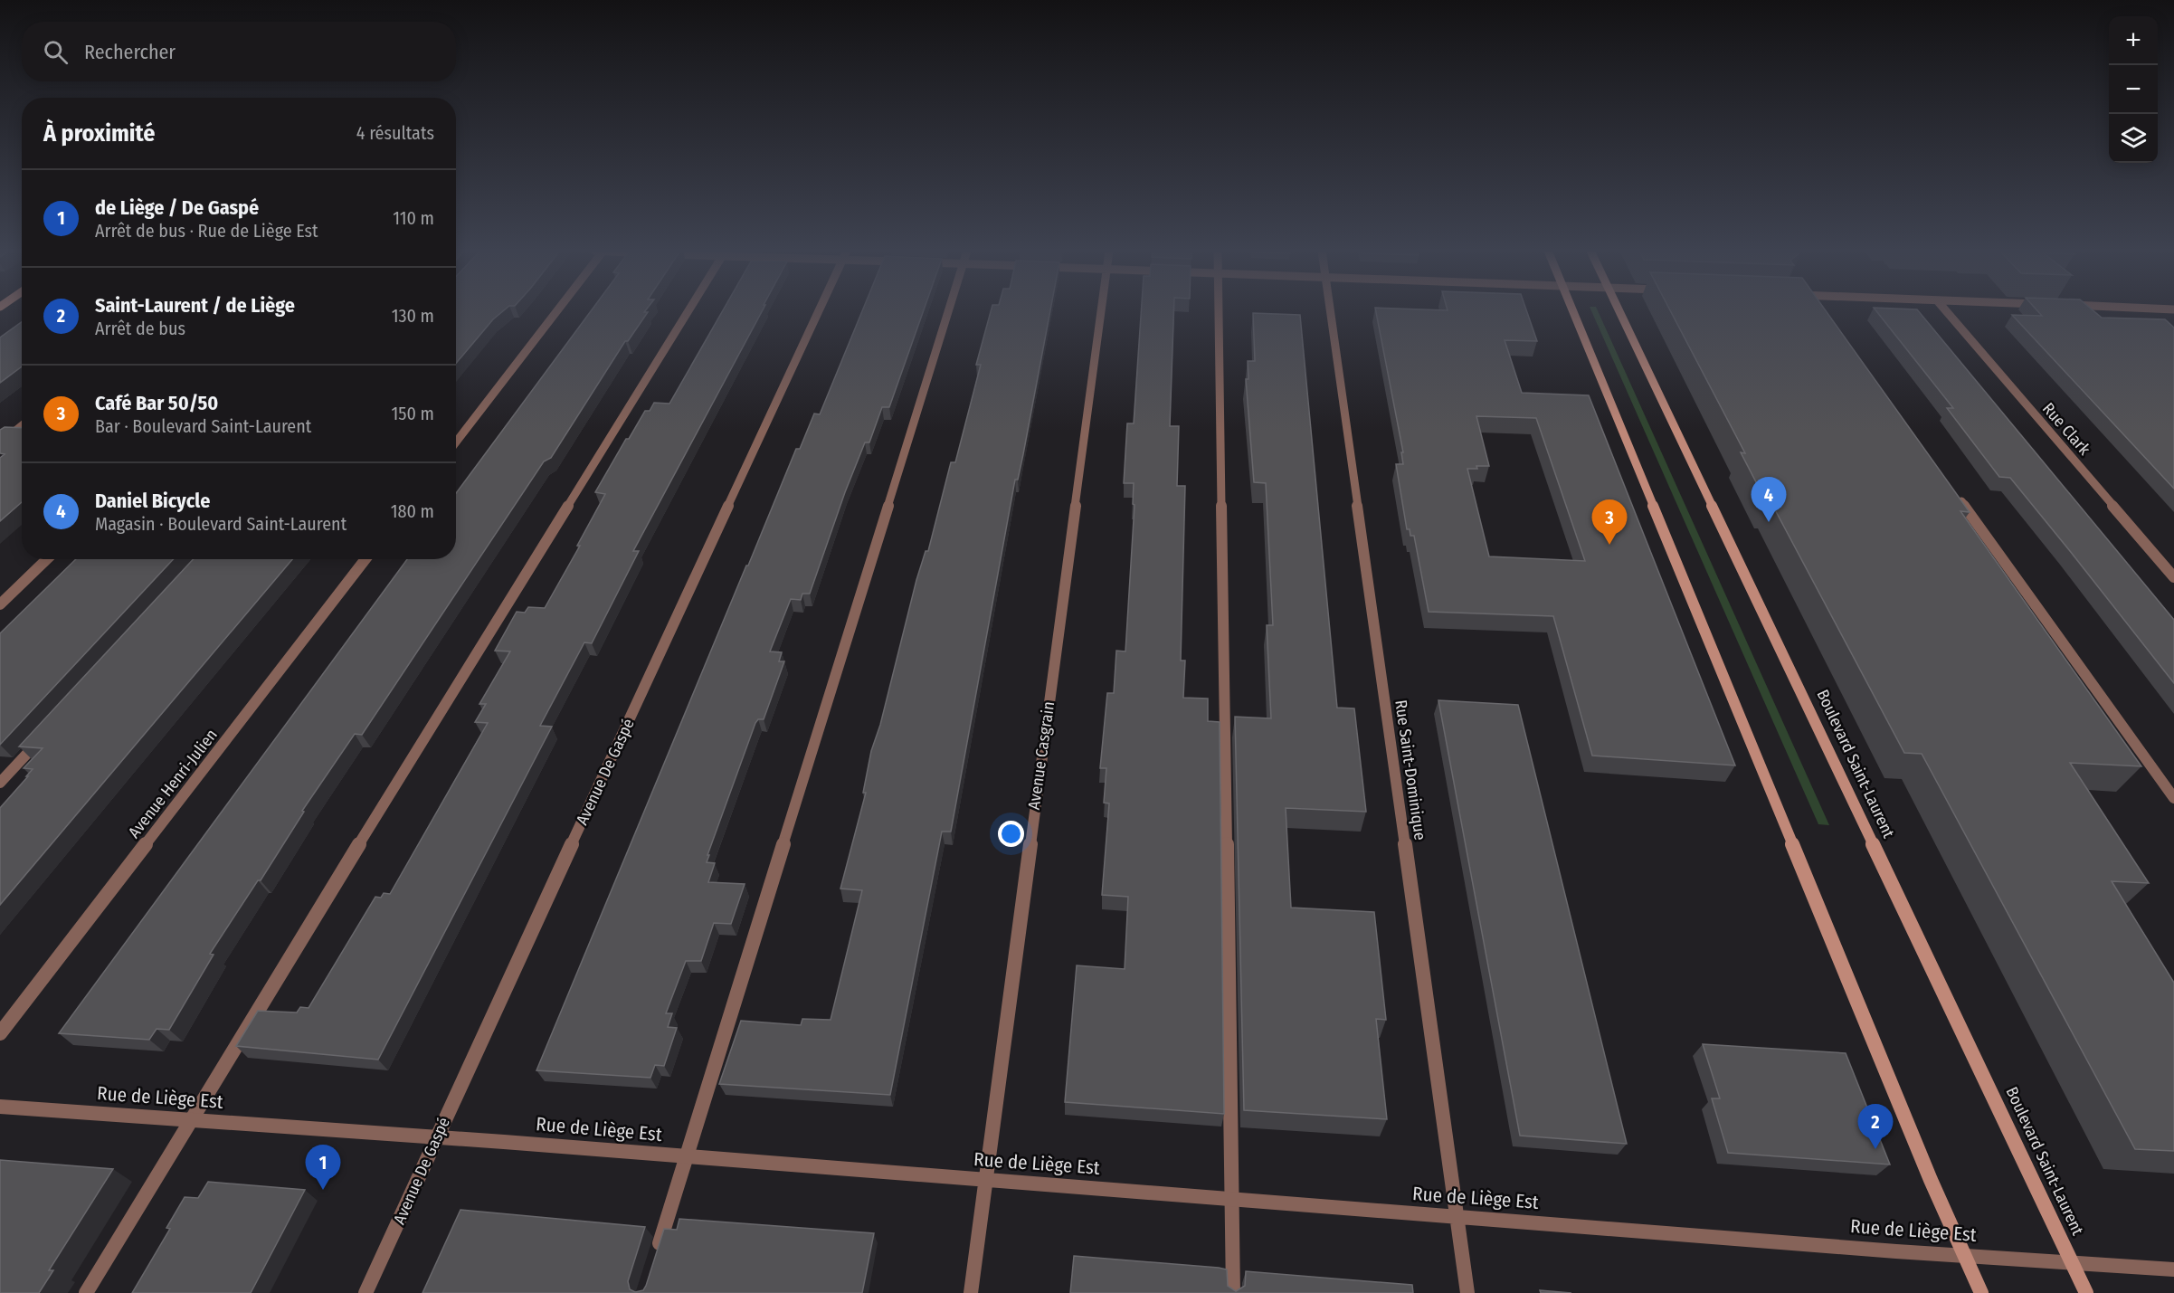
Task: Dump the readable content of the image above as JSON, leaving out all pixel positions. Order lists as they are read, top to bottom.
{
  "streets": {
    "main road": ["Boulevard Saint-Laurent"],
    "street": [
      "Rue Clark",
      "Avenue Casgrain",
      "Rue Saint-Dominique",
      "Avenue De Gaspé",
      "Avenue Henri-Julien",
      "Rue de Liège Est"
    ]
  },
  "crossings": [
    ["Avenue Casgrain", "Rue de Liège Est"],
    ["Boulevard Saint-Laurent", "Rue de Liège Est"],
    ["Rue Saint-Dominique", "Rue de Liège Est"],
    ["Avenue De Gaspé", "Rue de Liège Est"]
  ],
  "page": {
    "map_buttons": ["+", "−"],
    "search": "Rechercher",
    "heading": ["À proximité", "4 résultats"],
    "list": [
      {
        "mark": "1",
        "name": "de Liège / De Gaspé",
        "note": "Arrêt de bus · Rue de Liège Est",
        "value": "110 m"
      },
      {
        "mark": "2",
        "name": "Saint-Laurent / de Liège",
        "note": "Arrêt de bus",
        "value": "130 m"
      },
      {
        "mark": "3",
        "name": "Café Bar 50/50",
        "note": "Bar · Boulevard Saint-Laurent",
        "value": "150 m"
      },
      {
        "mark": "4",
        "name": "Daniel Bicycle",
        "note": "Magasin · Boulevard Saint-Laurent",
        "value": "180 m"
      }
    ],
    "pins": [
      "4",
      "3",
      "2",
      "1"
    ]
  }
}
